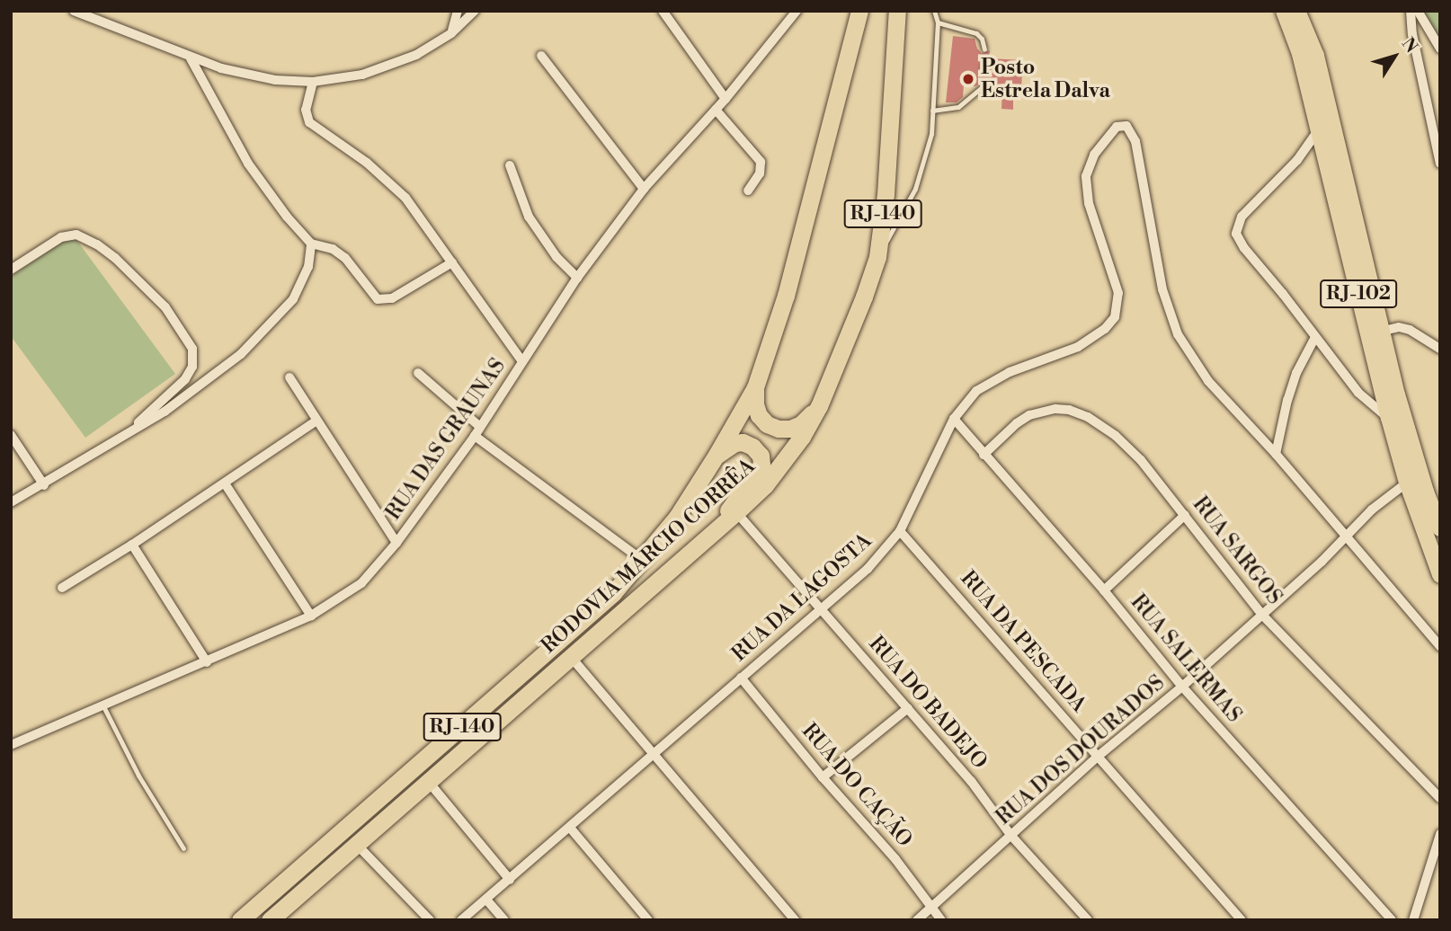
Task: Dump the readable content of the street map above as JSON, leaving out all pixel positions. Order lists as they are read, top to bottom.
{
  "streets": {
    "highway": ["RJ-140", "RODOVIA MÁRCIO CORRÊA"],
    "main road": ["RJ-102"],
    "street": [
      "RUA DAS GRAUNAS",
      "RUA SARGOS",
      "RUA DA LAGOSTA",
      "RUA DA PESCADA",
      "RUA SALERMAS",
      "RUA DO BADEJO",
      "RUA DOS DOURADOS",
      "RUA DO CAÇÃO"
    ]
  },
  "crossings": [
    ["RJ-102", "RUA DOS DOURADOS"],
    ["RUA SARGOS", "RUA SALERMAS"],
    ["RUA SARGOS", "RUA DOS DOURADOS"],
    ["RODOVIA MÁRCIO CORRÊA", "RUA DO BADEJO"],
    ["RUA DA LAGOSTA", "RUA DA PESCADA"],
    ["RUA DA LAGOSTA", "RUA SALERMAS"],
    ["RUA DA LAGOSTA", "RUA DO BADEJO"],
    ["RUA DA LAGOSTA", "RUA DO CAÇÃO"],
    ["RUA DA PESCADA", "RUA DOS DOURADOS"],
    ["RUA SALERMAS", "RUA DOS DOURADOS"],
    ["RUA DO BADEJO", "RUA DOS DOURADOS"],
    ["RUA DOS DOURADOS", "RUA DO CAÇÃO"]
  ],
  "places": ["Posto Estrela Dalva"],
  "north": "top right"
}
